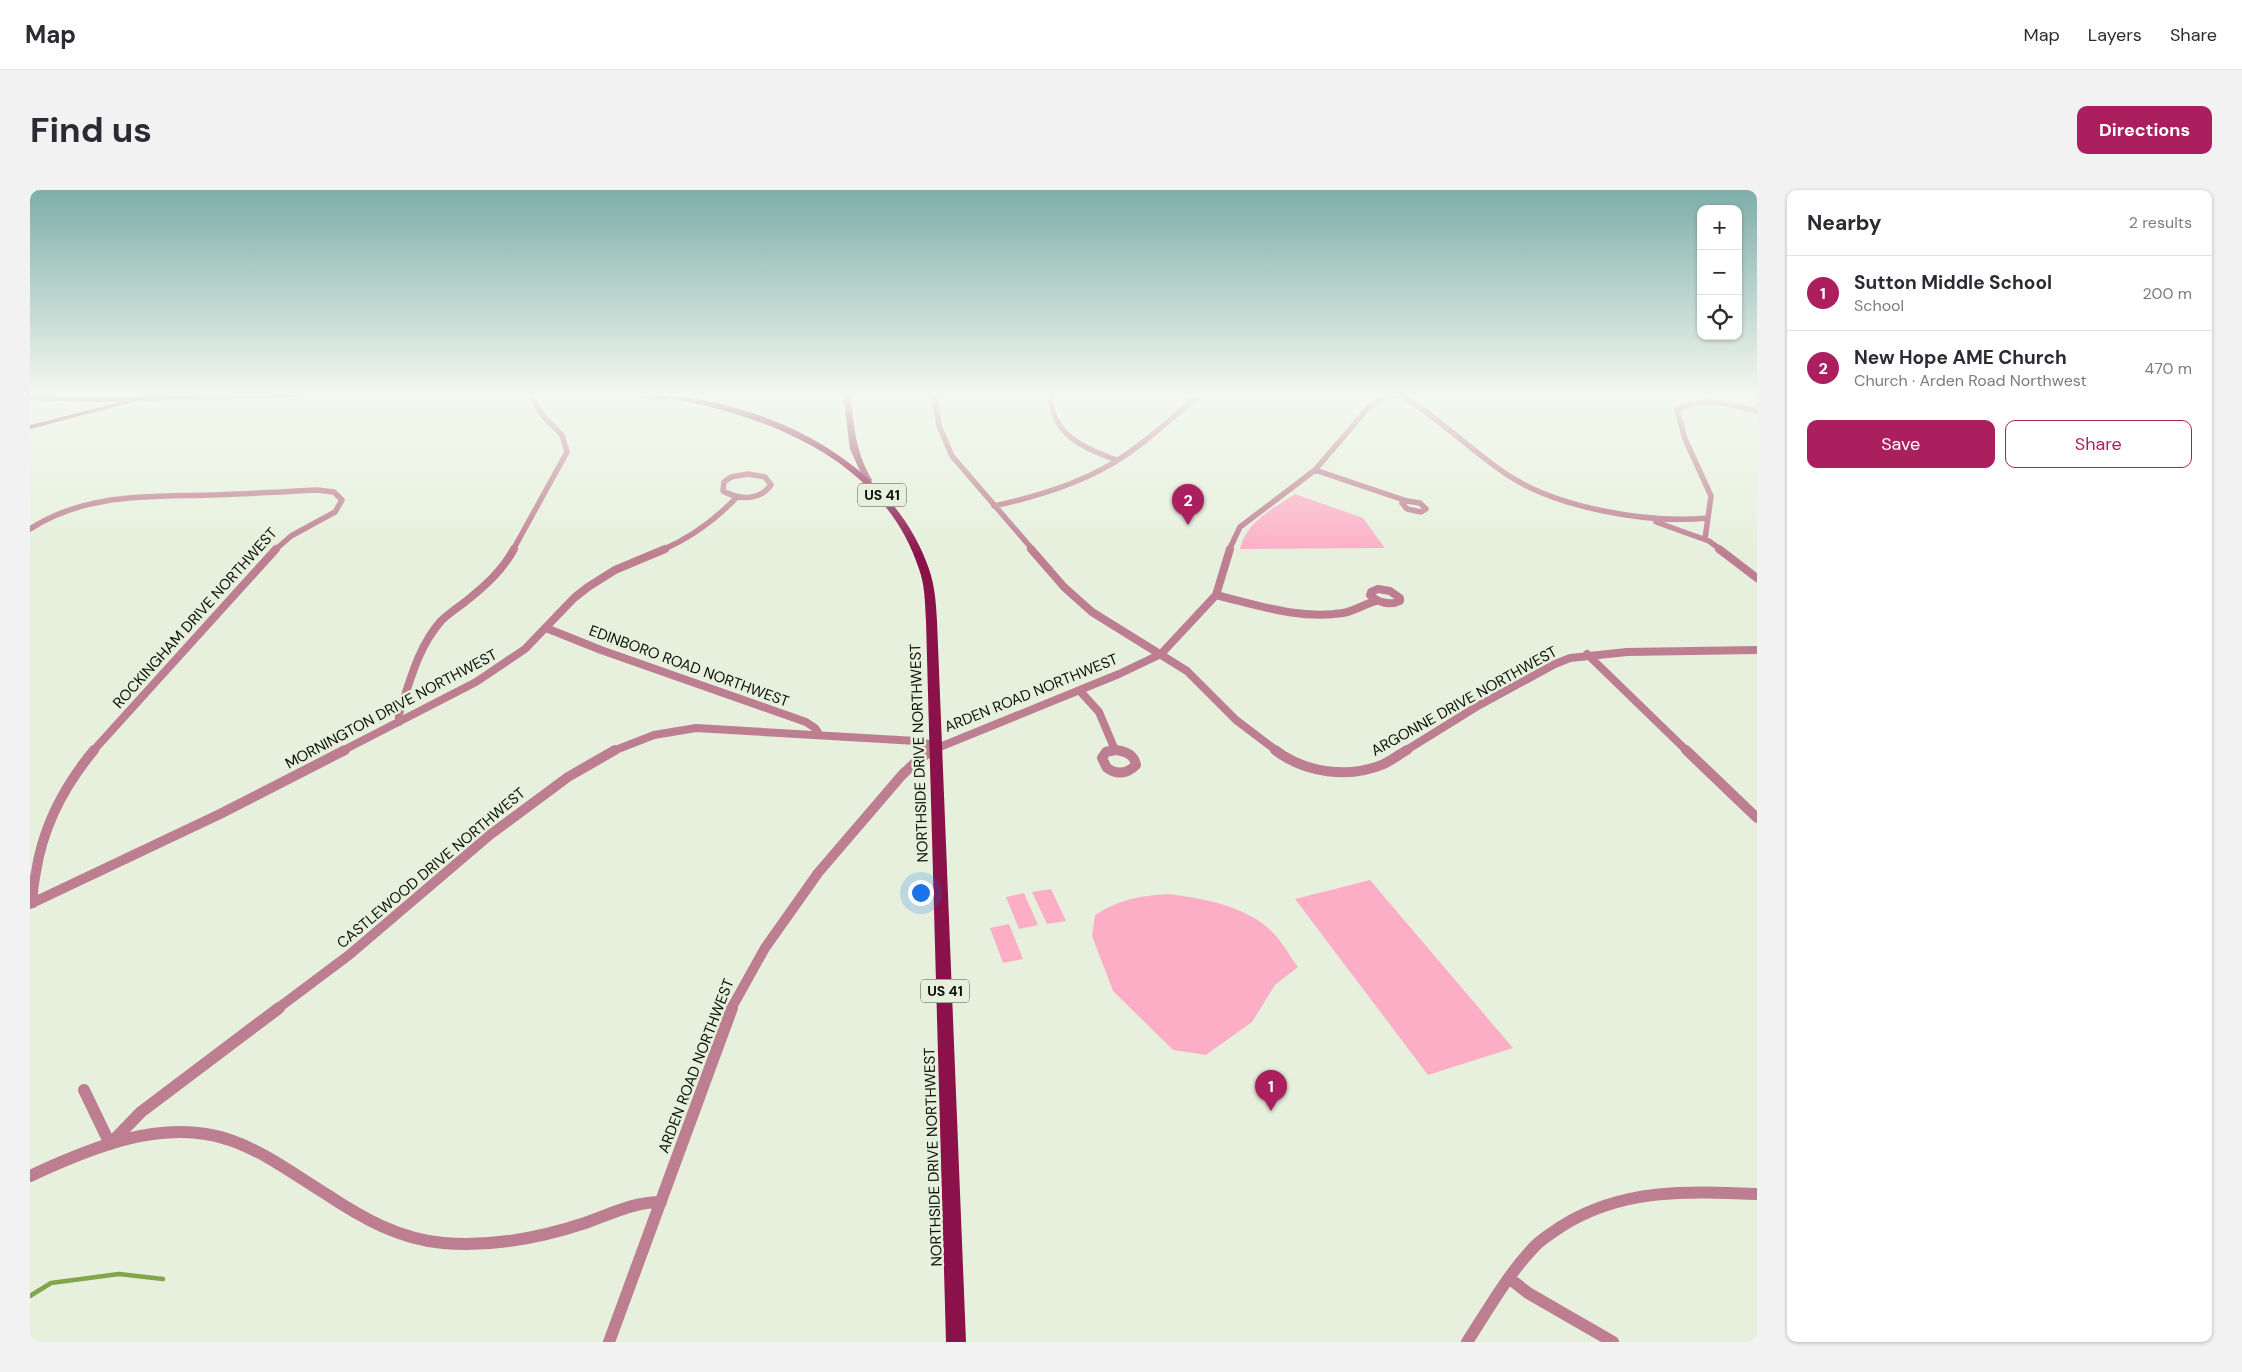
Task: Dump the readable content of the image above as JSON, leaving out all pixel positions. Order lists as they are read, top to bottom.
{
  "streets": {
    "main road": ["US 41", "NORTHSIDE DRIVE NORTHWEST"],
    "street": [
      "ROCKINGHAM DRIVE NORTHWEST",
      "EDINBORO ROAD NORTHWEST",
      "ARDEN ROAD NORTHWEST",
      "ARGONNE DRIVE NORTHWEST",
      "MORNINGTON DRIVE NORTHWEST",
      "CASTLEWOOD DRIVE NORTHWEST"
    ]
  },
  "crossings": [
    ["US 41", "NORTHSIDE DRIVE NORTHWEST"],
    ["ROCKINGHAM DRIVE NORTHWEST", "MORNINGTON DRIVE NORTHWEST"],
    ["EDINBORO ROAD NORTHWEST", "MORNINGTON DRIVE NORTHWEST"],
    ["EDINBORO ROAD NORTHWEST", "CASTLEWOOD DRIVE NORTHWEST"],
    ["ARDEN ROAD NORTHWEST", "ARGONNE DRIVE NORTHWEST"],
    ["ARDEN ROAD NORTHWEST", "NORTHSIDE DRIVE NORTHWEST"],
    ["ARDEN ROAD NORTHWEST", "CASTLEWOOD DRIVE NORTHWEST"],
    ["NORTHSIDE DRIVE NORTHWEST", "CASTLEWOOD DRIVE NORTHWEST"]
  ],
  "page": {
    "header": "Map",
    "nav": ["Map", "Layers", "Share"],
    "buttons": [
      "Directions",
      ["Save", "Share"]
    ],
    "title": "Find us",
    "heading": ["Nearby", "2 results"],
    "map_buttons": ["+", "−"],
    "list": [
      {
        "mark": "1",
        "name": "Sutton Middle School",
        "note": "School",
        "value": "200 m"
      },
      {
        "mark": "2",
        "name": "New Hope AME Church",
        "note": "Church · Arden Road Northwest",
        "value": "470 m"
      }
    ],
    "pins": ["2", "1"]
  }
}
